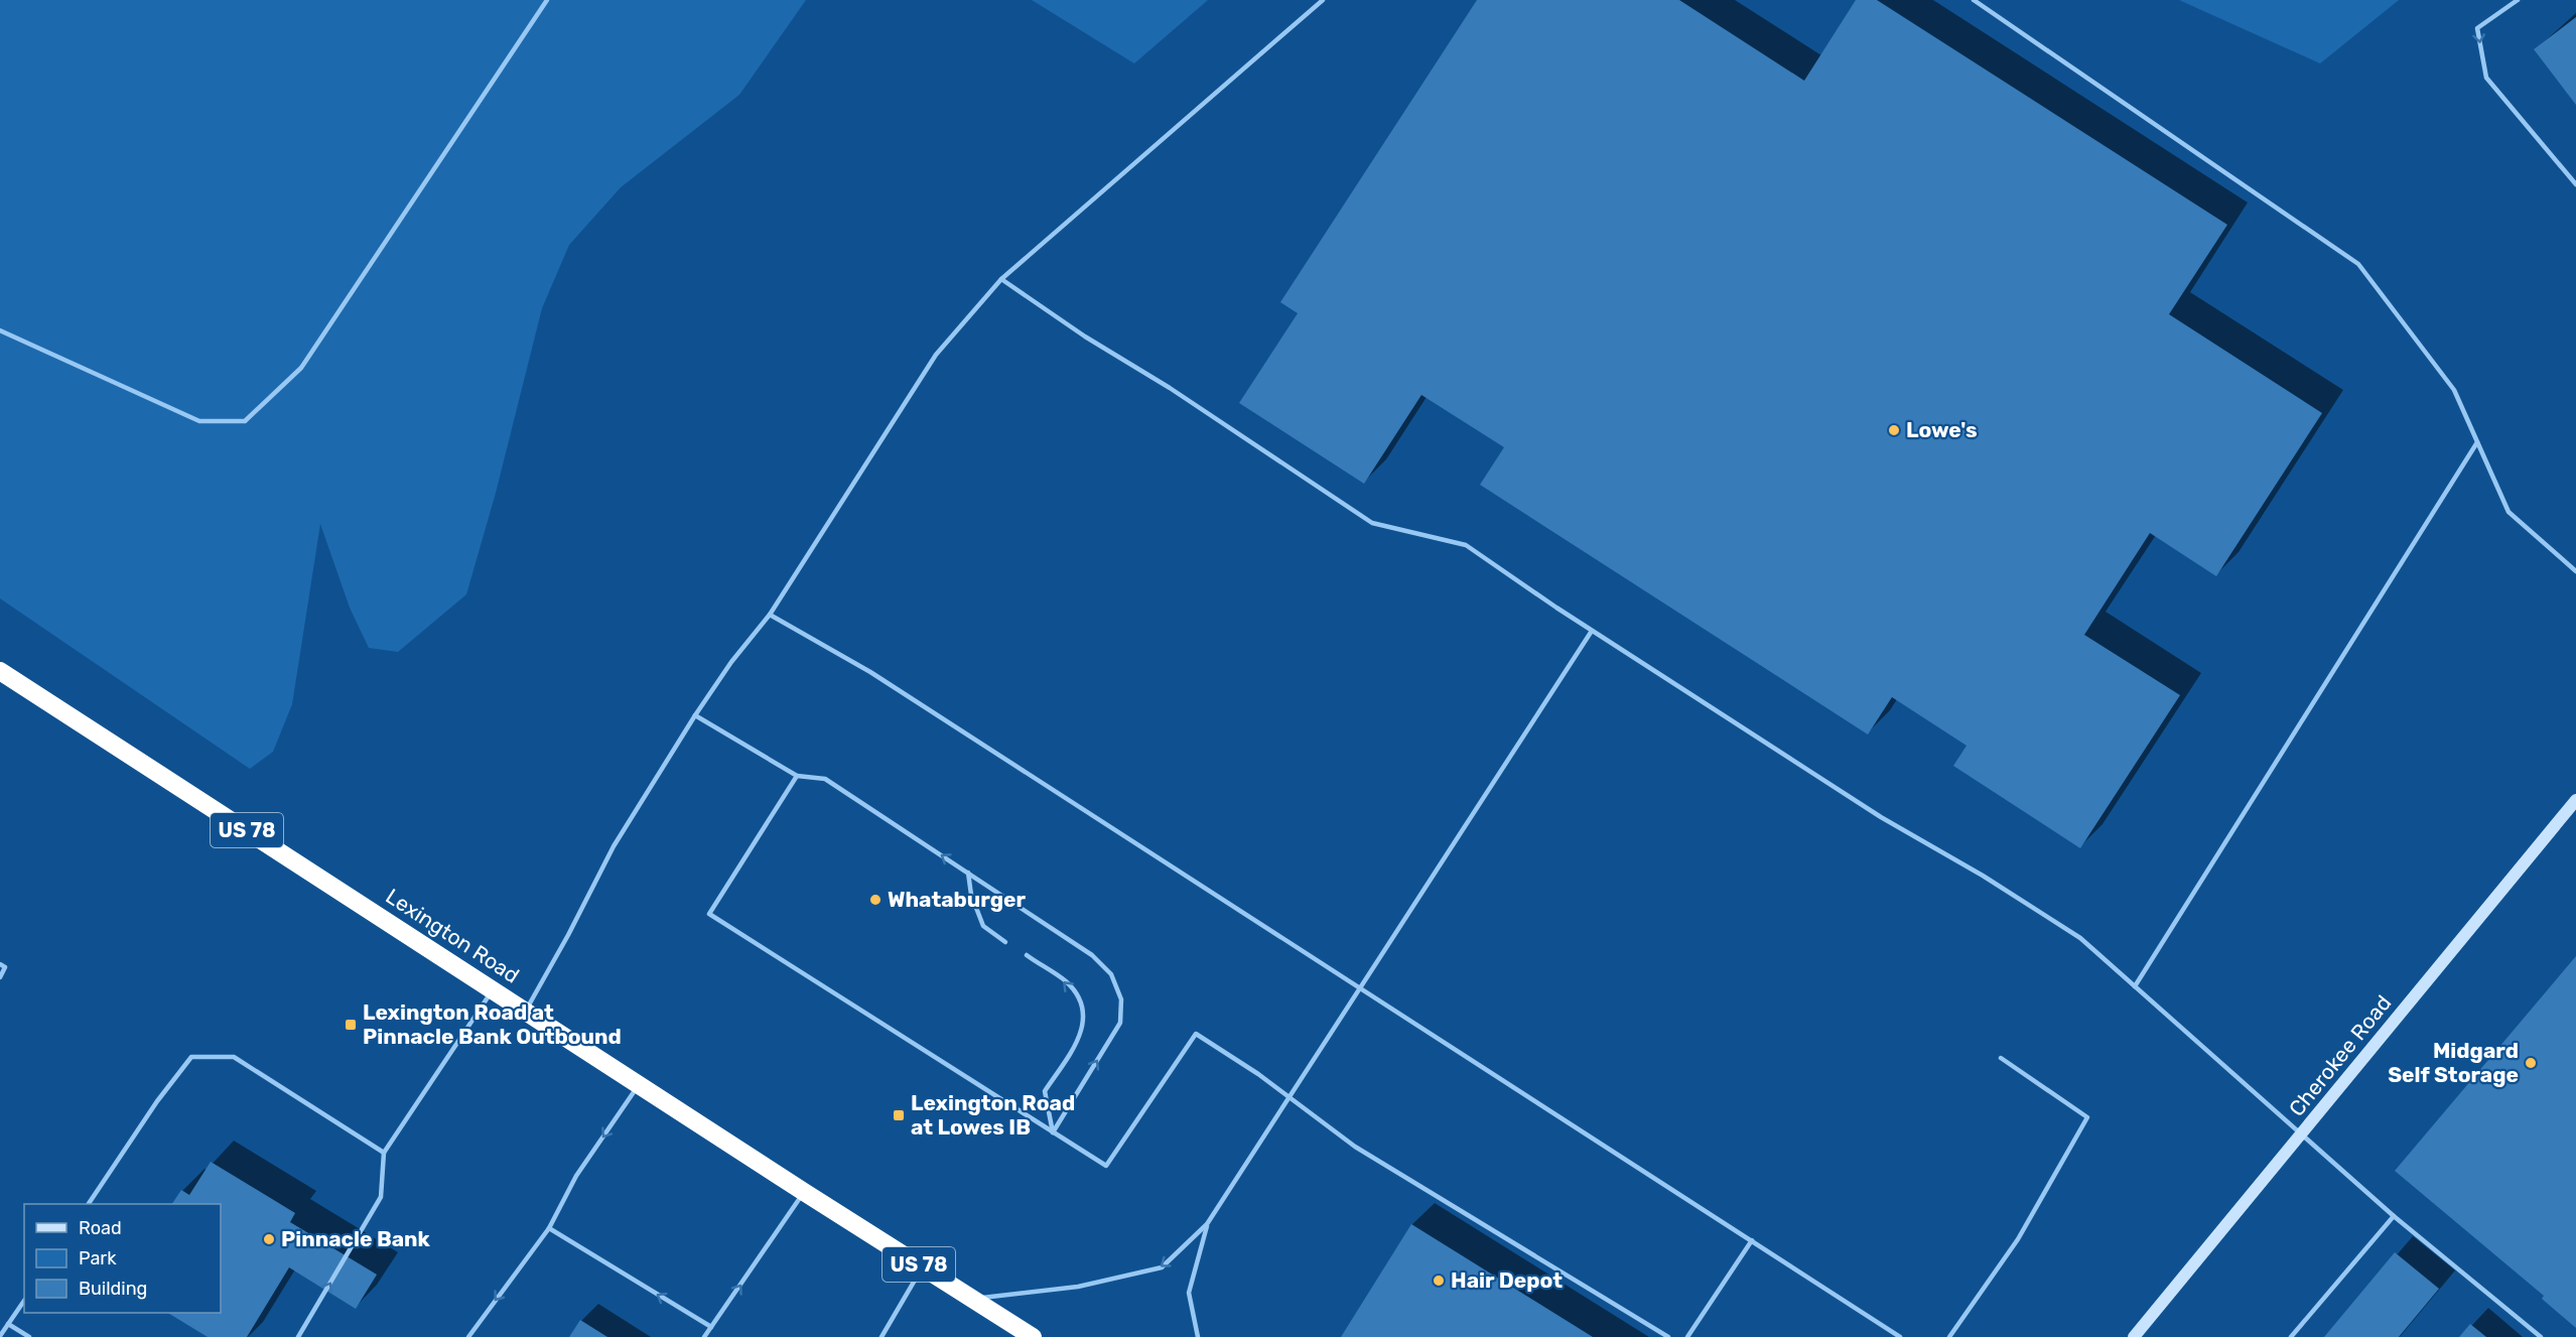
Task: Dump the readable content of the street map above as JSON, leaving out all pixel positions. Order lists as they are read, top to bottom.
{
  "streets": {
    "highway": ["US 78", "Lexington Road"],
    "main road": ["Cherokee Road"]
  },
  "places": {
    "other": [
      "Lowe's",
      "Whataburger",
      "Midgard Self Storage",
      "Pinnacle Bank",
      "Hair Depot"
    ],
    "transit": ["Lexington Road at Pinnacle Bank Outbound", "Lexington Road at Lowes IB"]
  },
  "legend": ["Road", "Park", "Building"]
}
